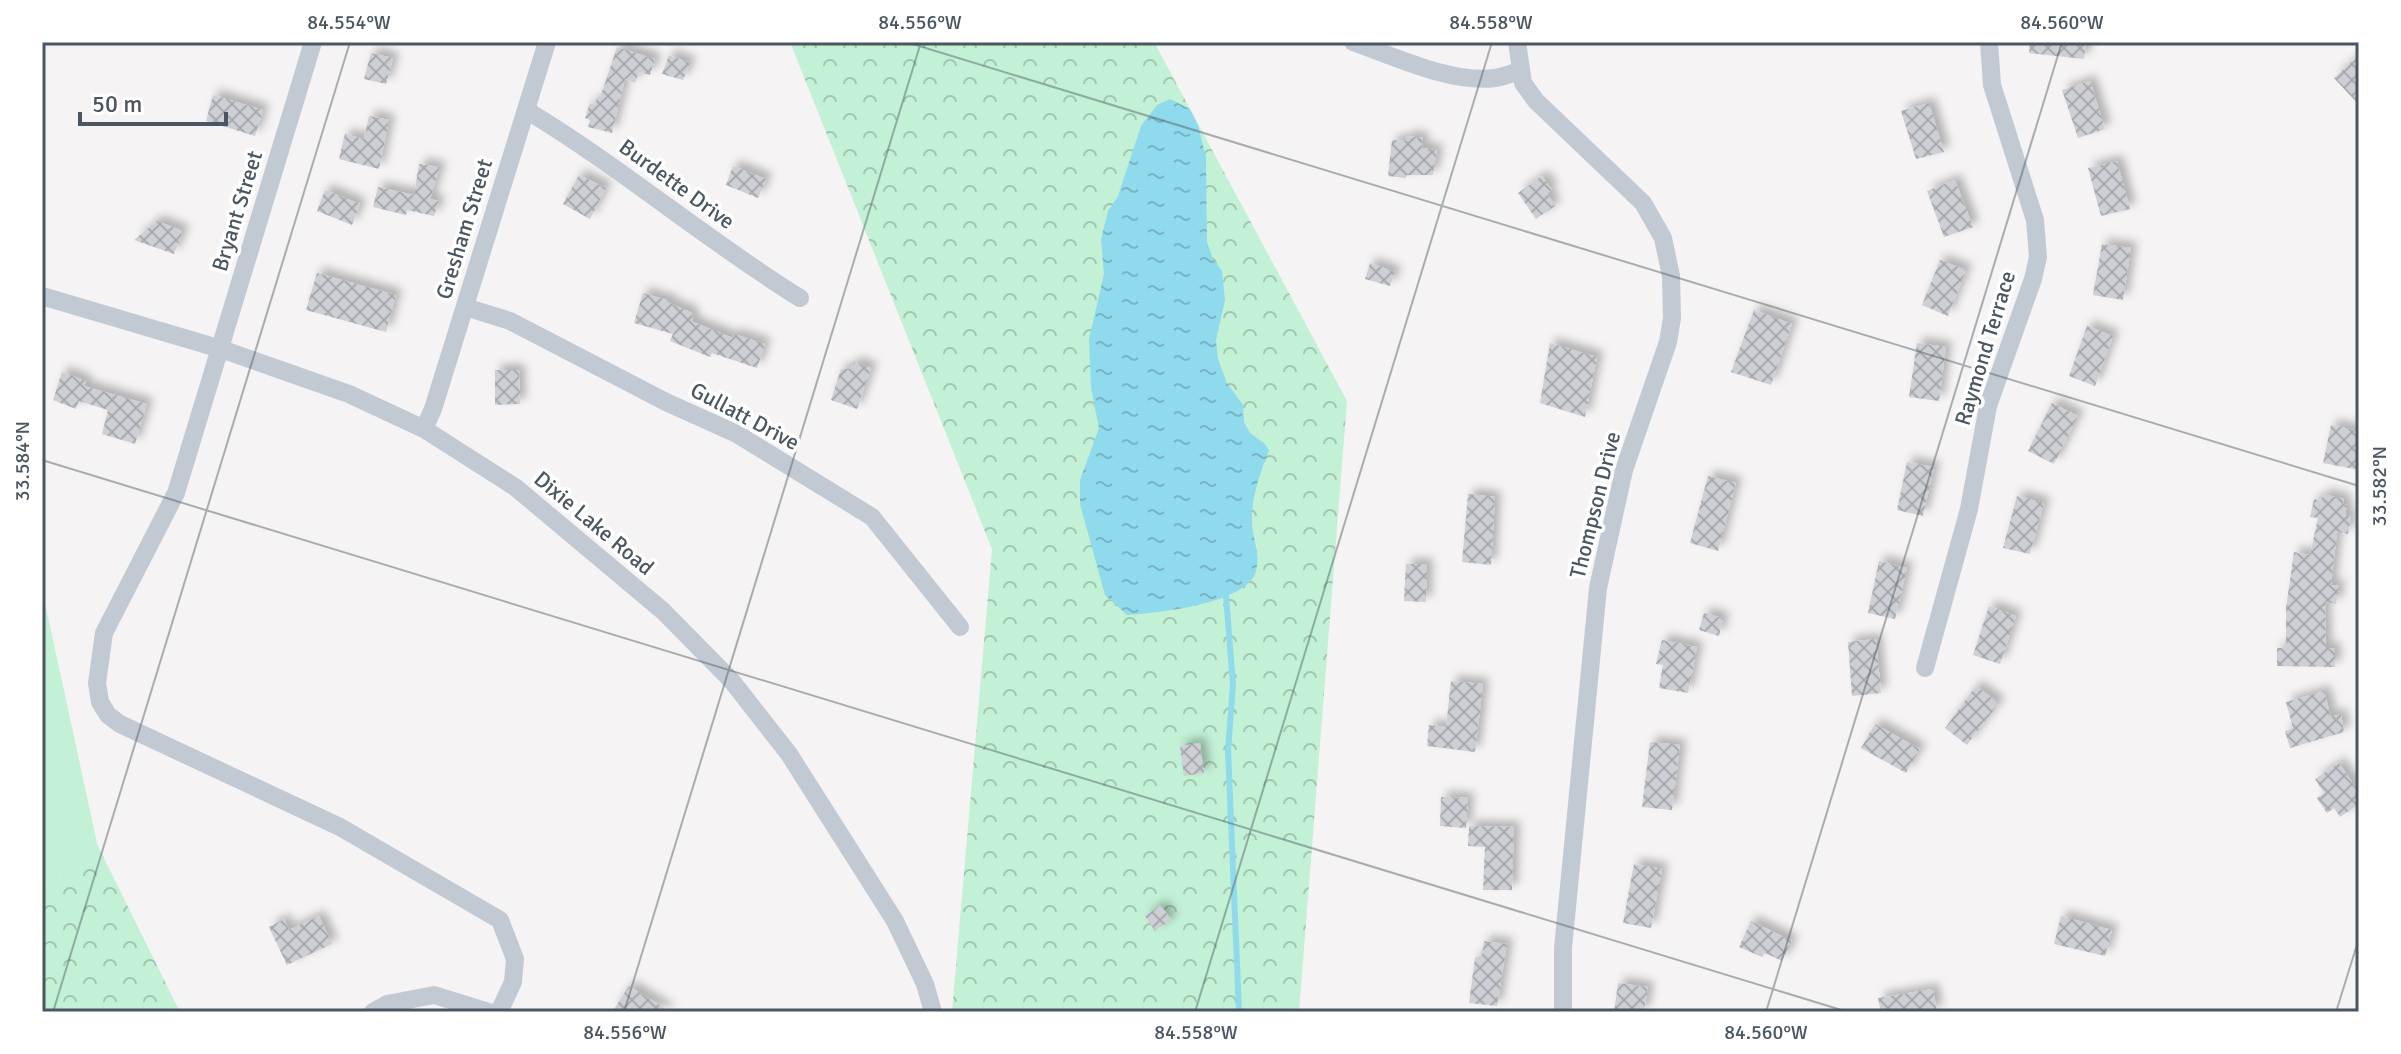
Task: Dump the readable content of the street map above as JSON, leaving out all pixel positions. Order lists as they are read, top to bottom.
{
  "streets": {
    "street": [
      "Burdette Drive",
      "Bryant Street",
      "Gresham Street",
      "Raymond Terrace",
      "Gullatt Drive",
      "Thompson Drive",
      "Dixie Lake Road"
    ]
  },
  "crossings": [
    ["Burdette Drive", "Gresham Street"],
    ["Bryant Street", "Dixie Lake Road"],
    ["Gresham Street", "Gullatt Drive"],
    ["Gresham Street", "Dixie Lake Road"]
  ],
  "scale_bar": "50 m",
  "coordinates": [
    "84.554°W",
    "84.556°W",
    "84.558°W",
    "84.560°W",
    "33.584°N",
    "33.582°N"
  ]
}
